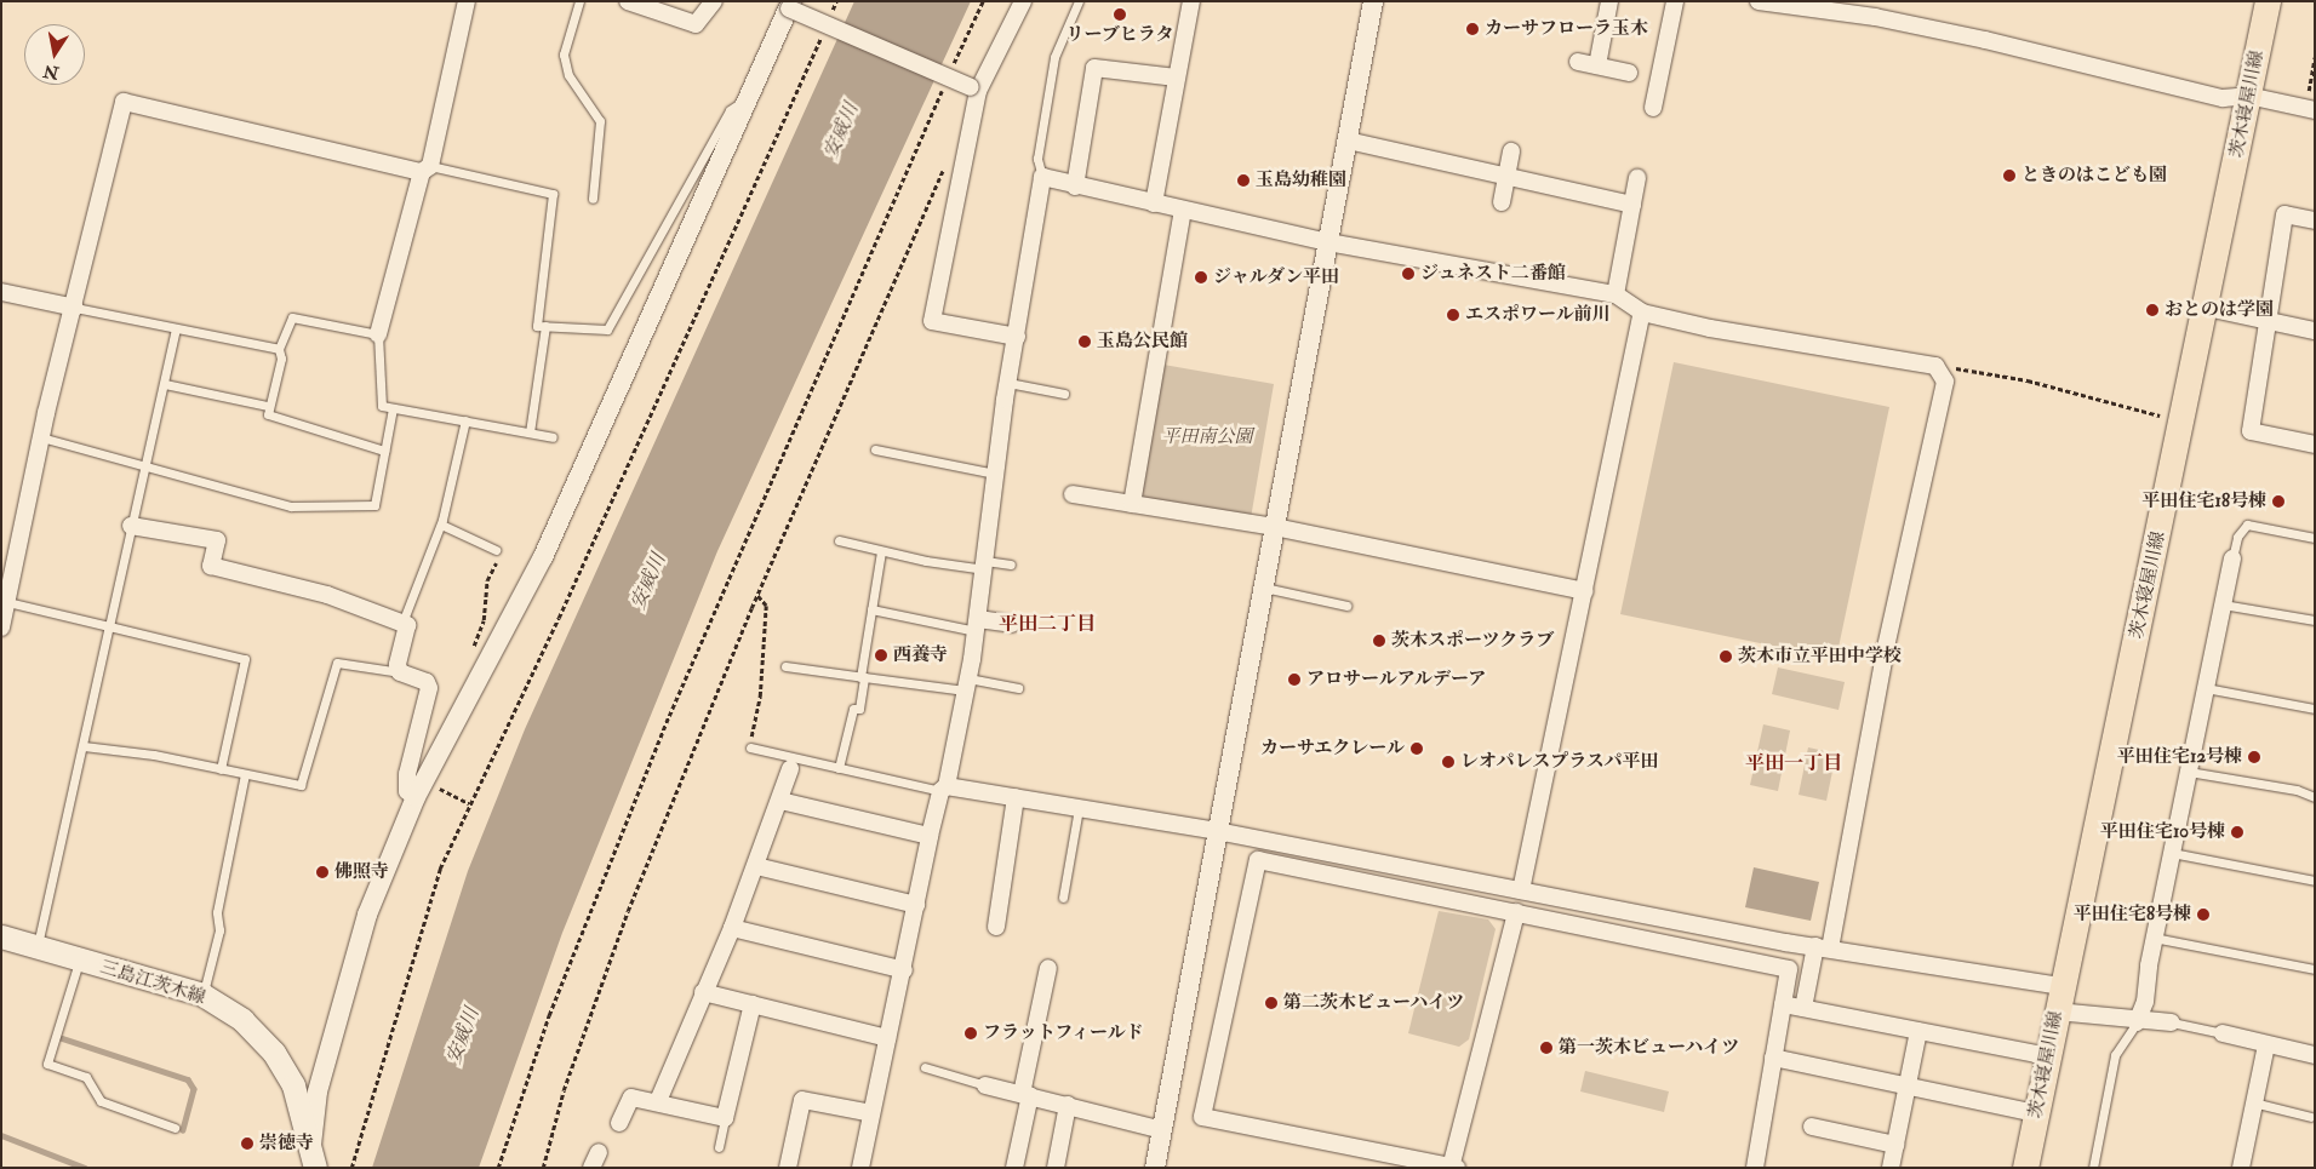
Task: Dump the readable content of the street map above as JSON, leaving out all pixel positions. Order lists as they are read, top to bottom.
{
  "streets": {
    "main road": ["茨木寝屋川線", "三島江茨木線"]
  },
  "districts": ["平田二丁目", "平田一丁目"],
  "water": ["安威川"],
  "parks": ["平田南公園"],
  "places": [
    "リーブヒラタ",
    "カーサフローラ玉木",
    "ときのはこども園",
    "玉島幼稚園",
    "ジュネスト二番館",
    "ジャルダン平田",
    "おとのは学園",
    "エスポワール前川",
    "玉島公民館",
    "平田住宅18号棟",
    "茨木スポーツクラブ",
    "西養寺",
    "茨木市立平田中学校",
    "アロサールアルデーア",
    "カーサエクレール",
    "平田住宅12号棟",
    "レオパレスプラスパ平田",
    "平田住宅10号棟",
    "佛照寺",
    "平田住宅8号棟",
    "第二茨木ビューハイツ",
    "フラットフィールド",
    "第一茨木ビューハイツ",
    "崇徳寺"
  ],
  "north": "bottom"
}
